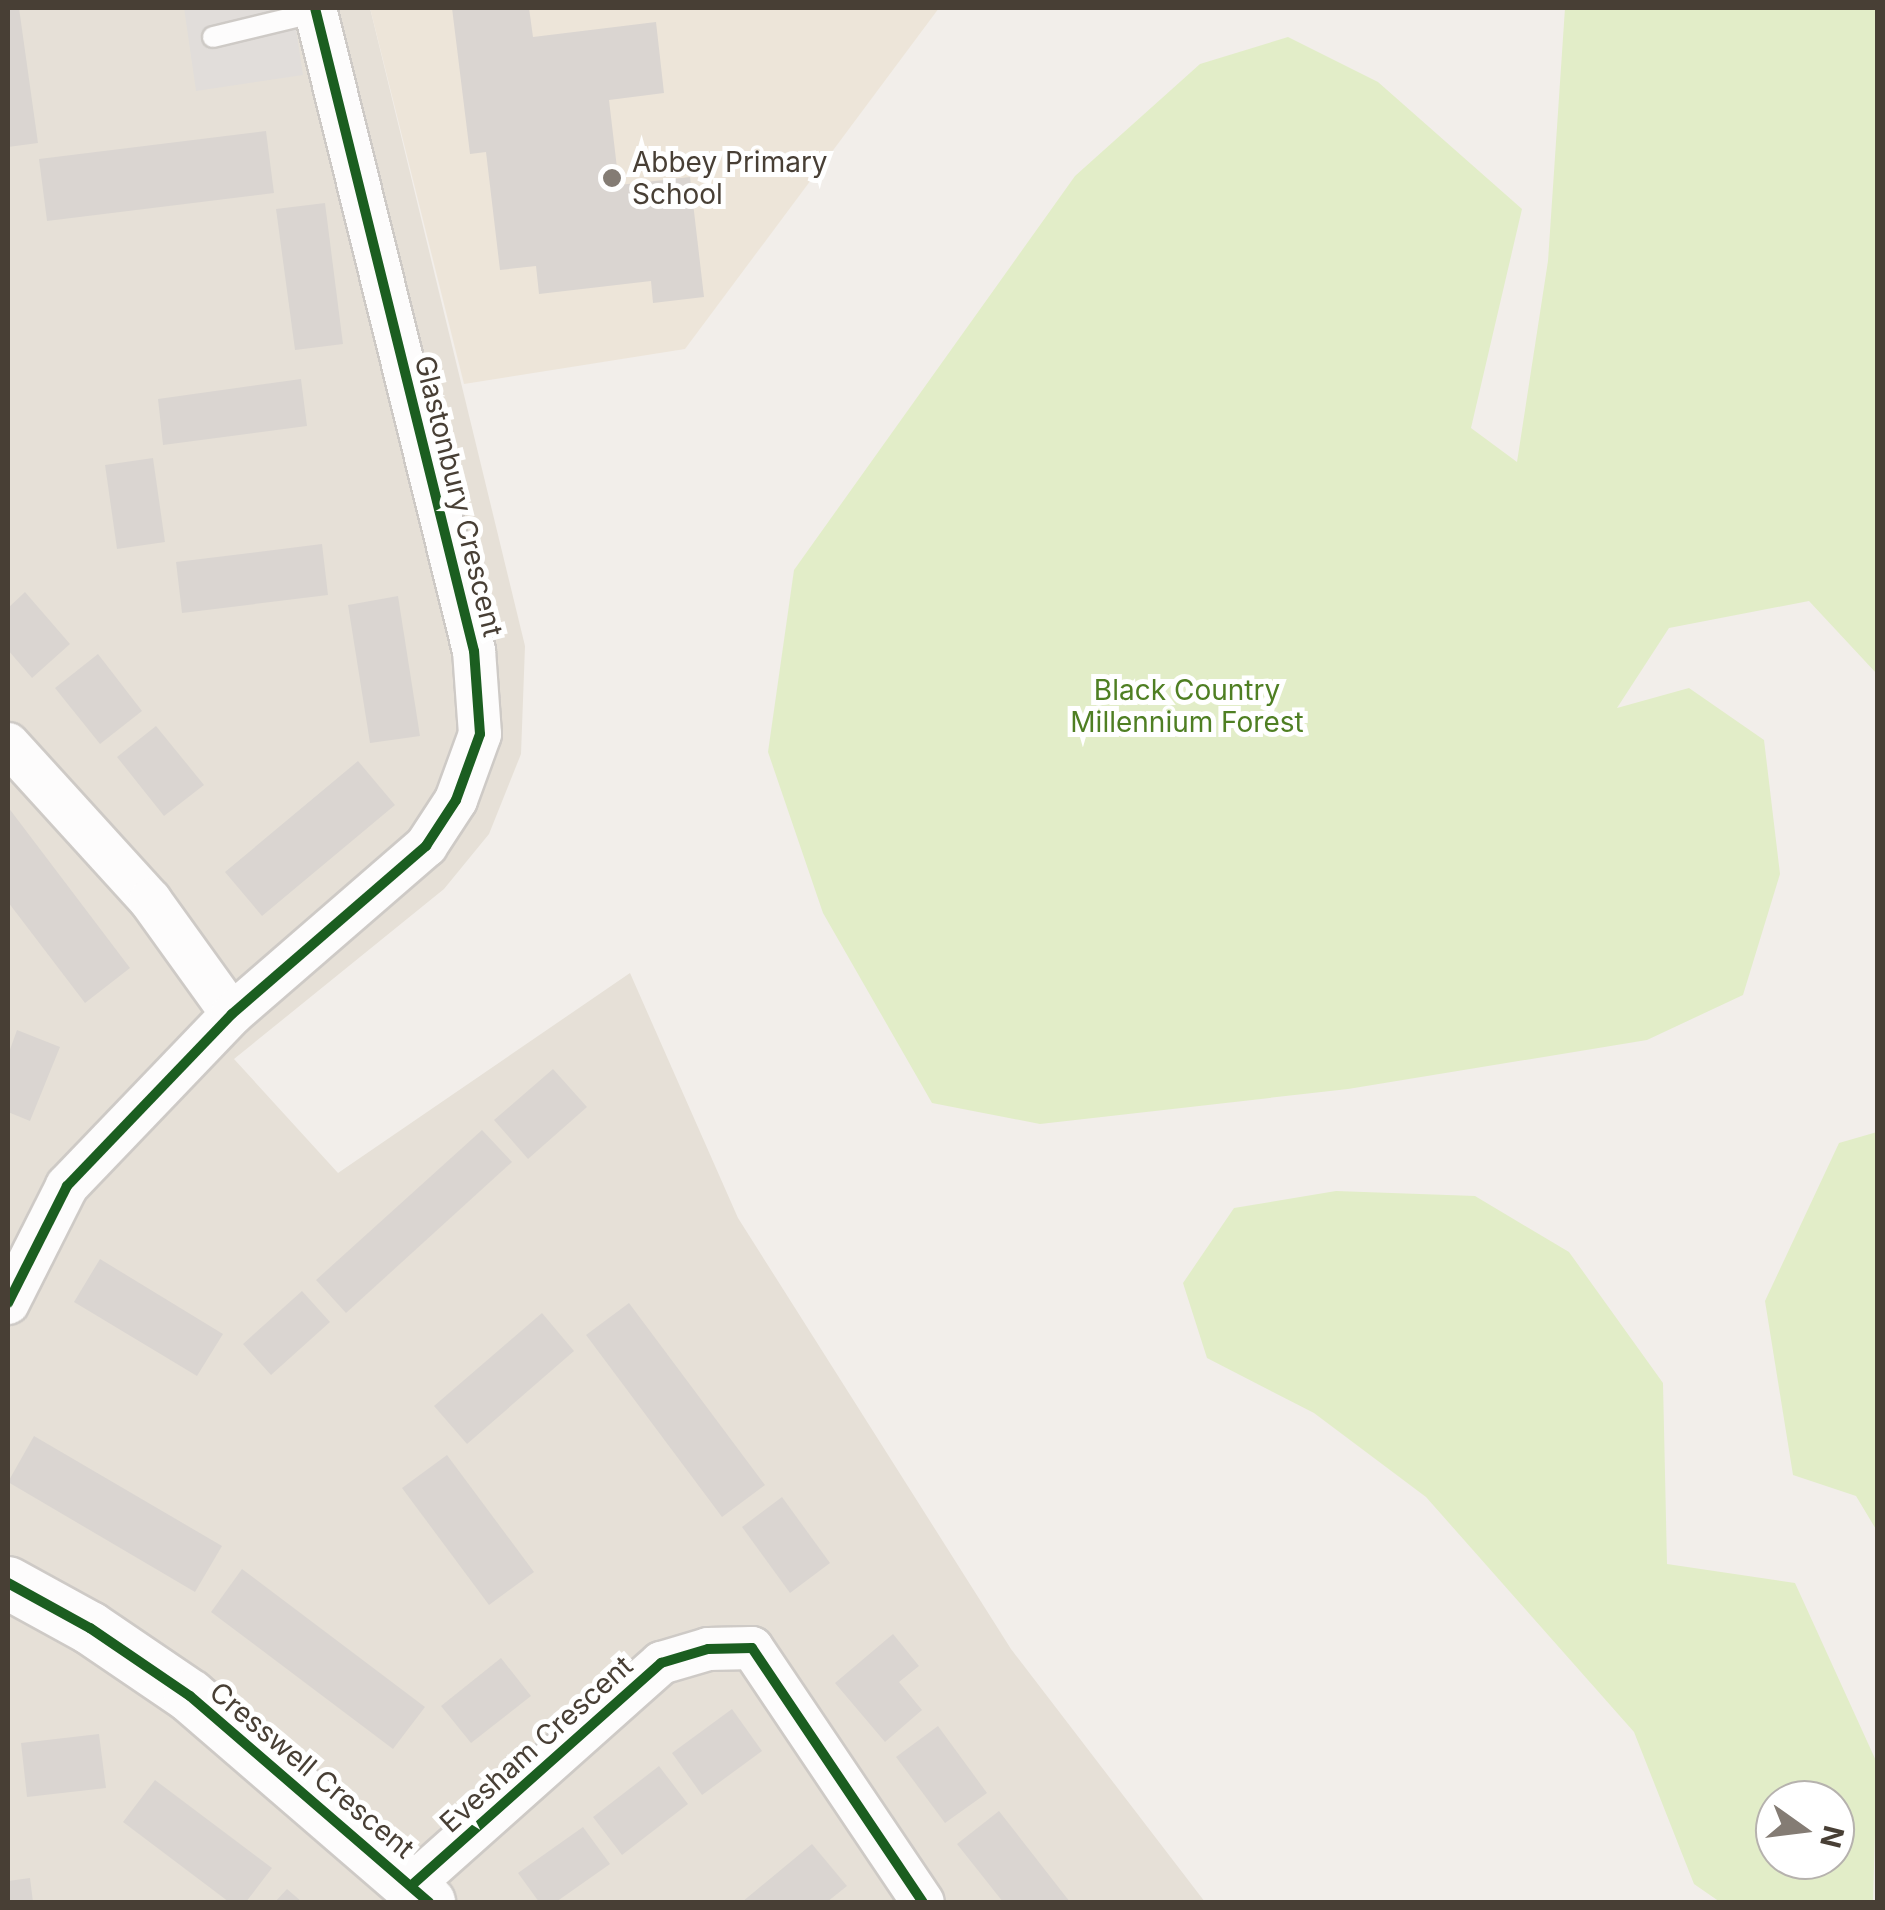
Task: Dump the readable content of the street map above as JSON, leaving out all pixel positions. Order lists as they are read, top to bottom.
{
  "streets": {
    "street": ["Glastonbury Crescent", "Evesham Crescent", "Cresswell Crescent"]
  },
  "crossings": [
    ["Evesham Crescent", "Cresswell Crescent"]
  ],
  "parks": ["Black Country Millennium Forest"],
  "places": ["Abbey Primary School"],
  "north": "right"
}
